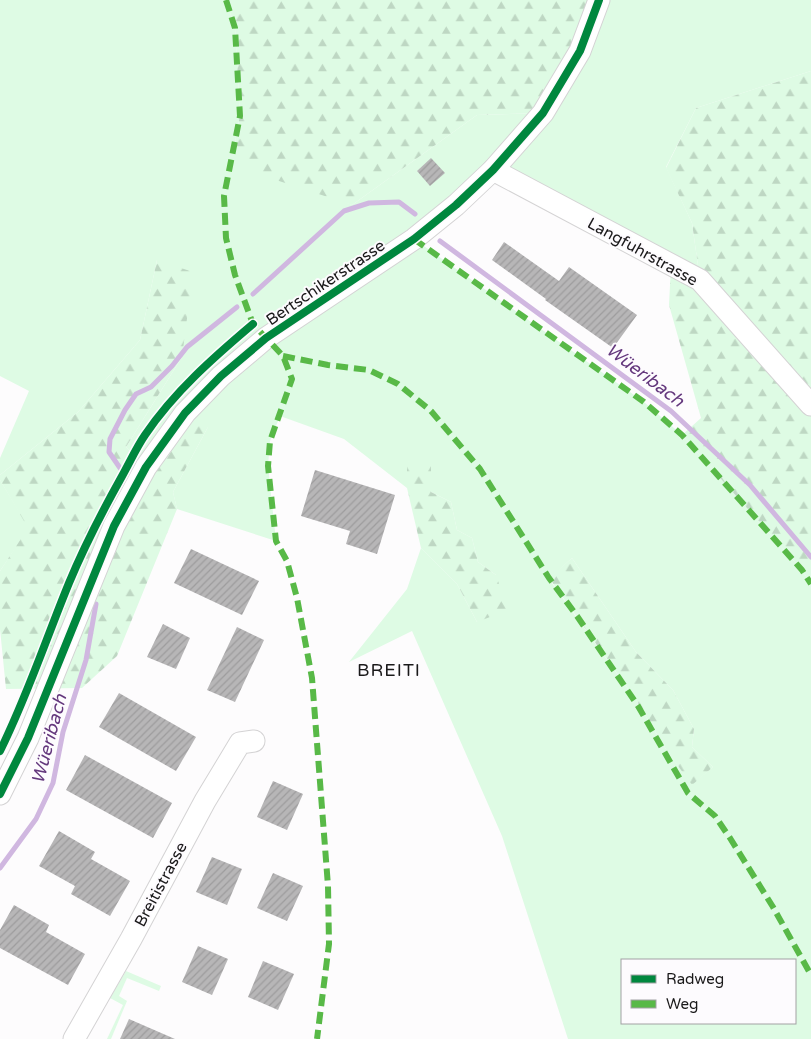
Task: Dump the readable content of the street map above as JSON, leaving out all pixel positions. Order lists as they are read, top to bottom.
{
  "streets": {
    "street": ["Langfuhrstrasse", "Bertschikerstrasse", "Breitistrasse"]
  },
  "crossings": [
    ["Langfuhrstrasse", "Bertschikerstrasse"]
  ],
  "districts": ["BREITI"],
  "water": ["Wüeribach"],
  "legend": ["Radweg", "Weg"]
}
